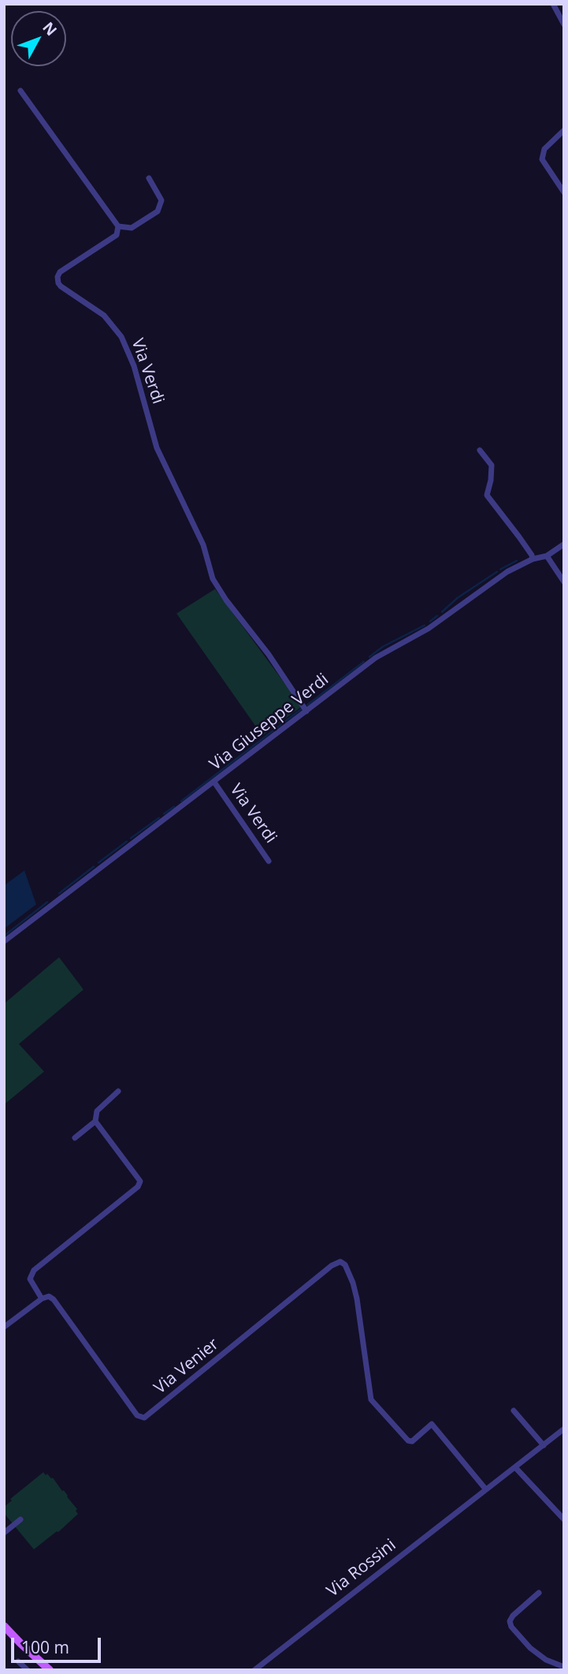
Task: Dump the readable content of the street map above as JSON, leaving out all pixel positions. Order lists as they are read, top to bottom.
{
  "streets": {
    "street": [
      "Via Verdi",
      "Via Giuseppe Verdi",
      "Via Venier",
      "Via Rossini"
    ]
  },
  "crossings": [
    ["Via Verdi", "Via Giuseppe Verdi"],
    ["Via Venier", "Via Rossini"]
  ],
  "scale_bar": "100 m",
  "north": "top right"
}
